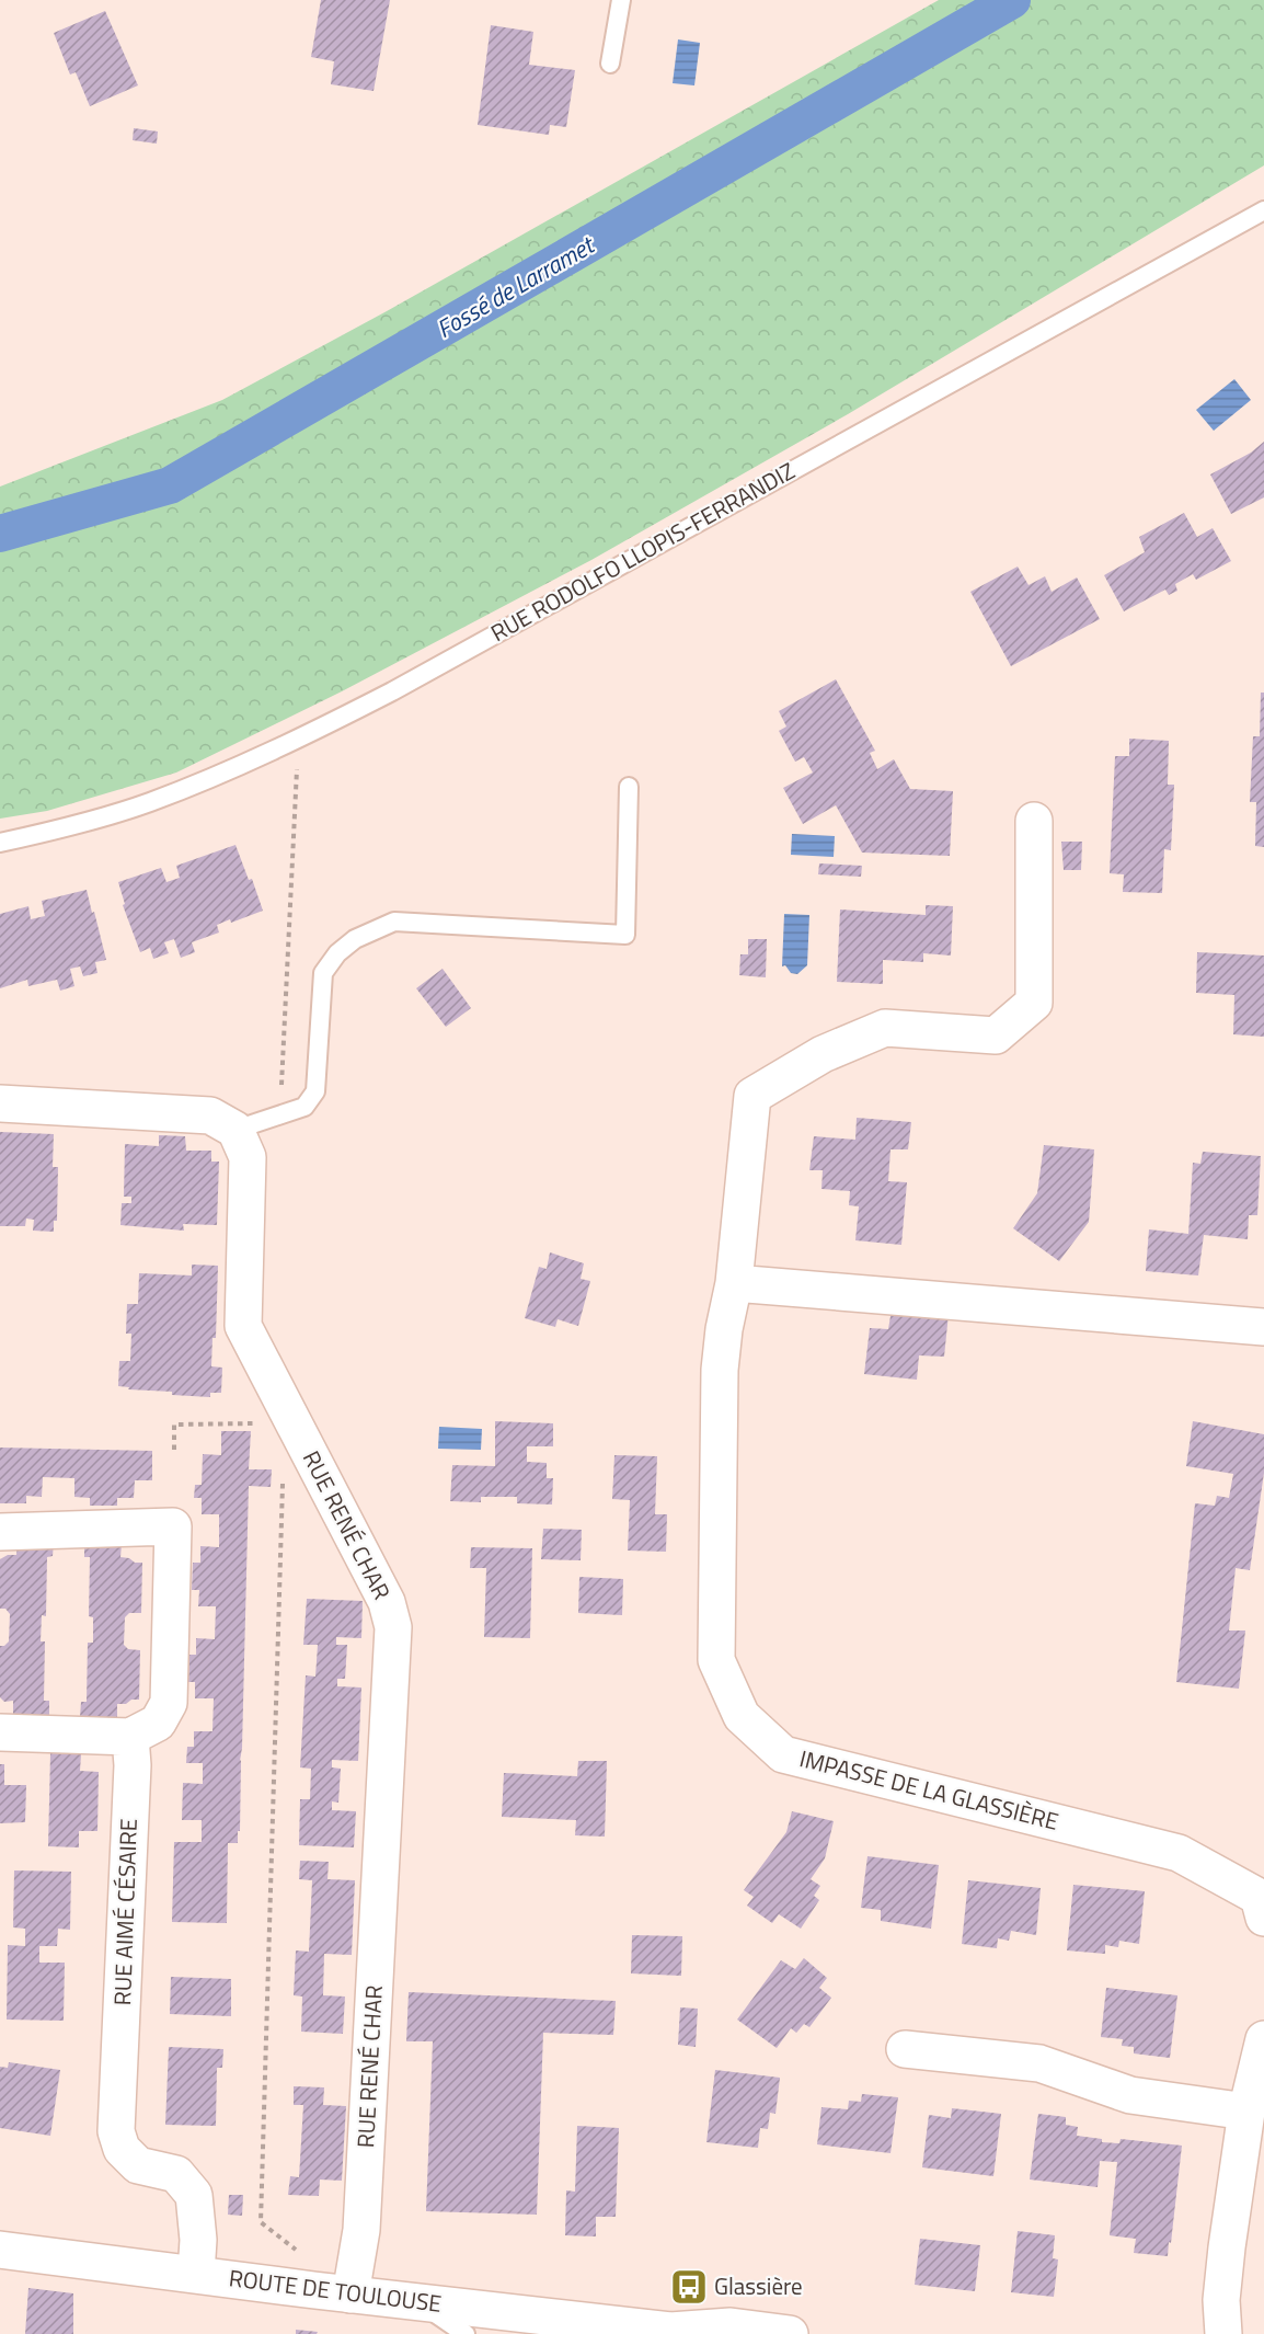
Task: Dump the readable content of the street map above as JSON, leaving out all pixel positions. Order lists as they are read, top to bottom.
{
  "streets": {
    "street": [
      "RUE RENÉ CHAR",
      "IMPASSE DE LA GLASSIÈRE",
      "RUE AIMÉ CÉSAIRE",
      "ROUTE DE TOULOUSE"
    ],
    "lane": ["RUE RODOLFO LLOPIS-FERRANDIZ"]
  },
  "crossings": [
    ["RUE RENÉ CHAR", "ROUTE DE TOULOUSE"],
    ["RUE AIMÉ CÉSAIRE", "ROUTE DE TOULOUSE"]
  ],
  "water": ["Fossé de Larramet"],
  "places": {
    "bus stop": ["Glassière"]
  }
}
